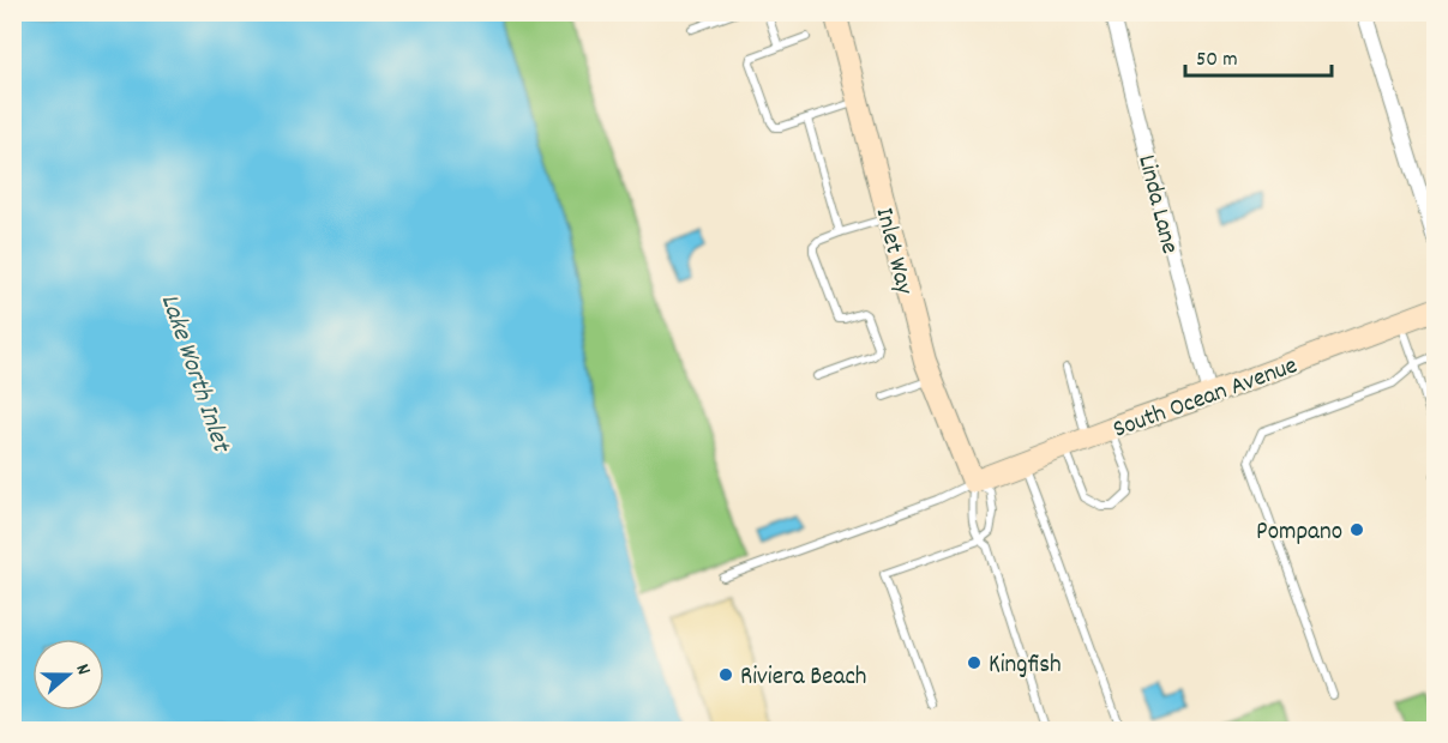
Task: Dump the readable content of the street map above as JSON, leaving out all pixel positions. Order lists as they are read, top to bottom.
{
  "streets": {
    "street": ["Linda Lane", "Inlet Way", "South Ocean Avenue"]
  },
  "crossings": [
    ["Linda Lane", "South Ocean Avenue"],
    ["Inlet Way", "South Ocean Avenue"]
  ],
  "water": ["Lake Worth Inlet"],
  "places": ["Pompano", "Kingfish", "Riviera Beach"],
  "scale_bar": "50 m",
  "north": "right"
}
